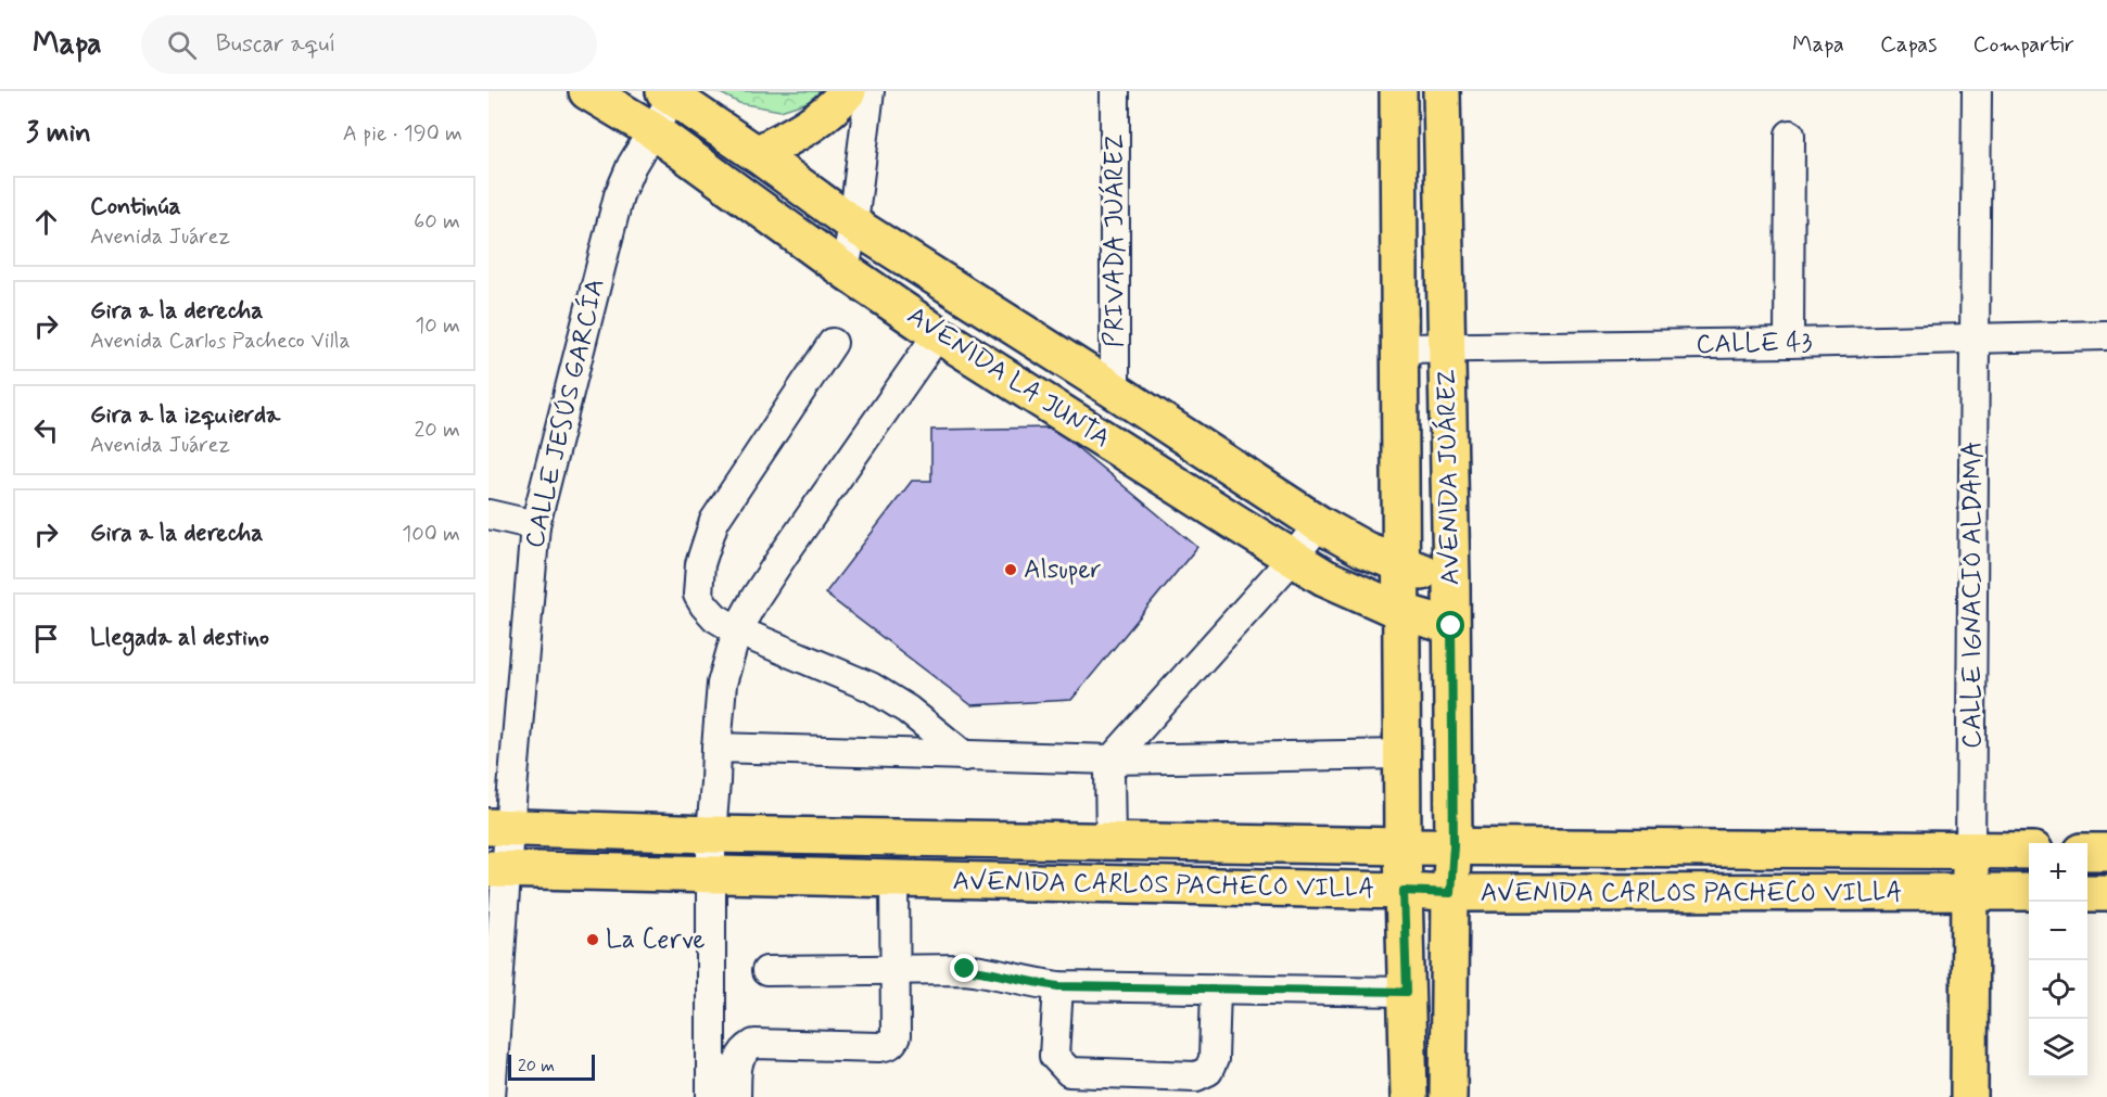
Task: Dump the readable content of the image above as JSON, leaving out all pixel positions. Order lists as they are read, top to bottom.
{
  "streets": {
    "main road": [
      "AVENIDA LA JUNTA",
      "AVENIDA JUÁREZ",
      "CALLE IGNACIO ALDAMA",
      "AVENIDA CARLOS PACHECO VILLA"
    ],
    "street": ["PRIVADA JUÁREZ", "CALLE 43", "CALLE JESÚS GARCÍA"]
  },
  "crossings": [
    ["PRIVADA JUÁREZ", "AVENIDA LA JUNTA"],
    ["CALLE 43", "AVENIDA JUÁREZ"],
    ["CALLE 43", "CALLE IGNACIO ALDAMA"],
    ["AVENIDA LA JUNTA", "CALLE JESÚS GARCÍA"],
    ["AVENIDA LA JUNTA", "AVENIDA JUÁREZ"],
    ["CALLE JESÚS GARCÍA", "AVENIDA CARLOS PACHECO VILLA"],
    ["AVENIDA JUÁREZ", "AVENIDA CARLOS PACHECO VILLA"],
    ["CALLE IGNACIO ALDAMA", "AVENIDA CARLOS PACHECO VILLA"]
  ],
  "places": ["Alsuper", "La Cerve"],
  "scale_bar": "20 m",
  "page": {
    "header": "Mapa",
    "search": "Buscar aquí",
    "nav": ["Mapa", "Capas", "Compartir"],
    "heading": ["3 min", "A pie · 190 m"],
    "list": [
      ["Continúa", "Avenida Juárez", "60 m"],
      ["Gira a la derecha", "Avenida Carlos Pacheco Villa", "10 m"],
      ["Gira a la izquierda", "Avenida Juárez", "20 m"],
      ["Gira a la derecha", "100 m"],
      "Llegada al destino"
    ],
    "map_buttons": ["+", "−"],
    "scale": "20 m"
  }
}
